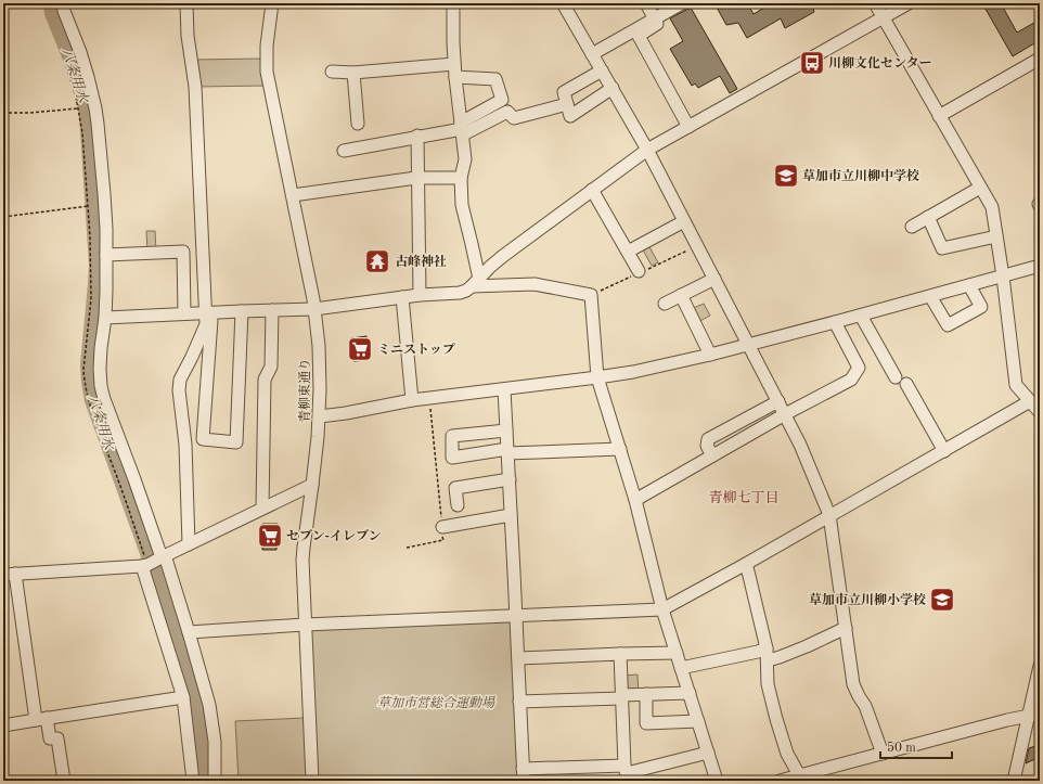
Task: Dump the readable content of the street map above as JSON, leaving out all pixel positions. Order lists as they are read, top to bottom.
{
  "streets": {
    "street": ["青柳東通り"]
  },
  "districts": ["青柳七丁目"],
  "water": ["八条用水"],
  "parks": ["草加市営総合運動場"],
  "places": {
    "bus stop": ["川柳文化センター"],
    "school or university": ["草加市立川柳中学校", "草加市立川柳小学校"],
    "temple": ["古峰神社"],
    "supermarket": ["ミニストップ", "セブン-イレブン"]
  },
  "scale_bar": "50 m"
}
